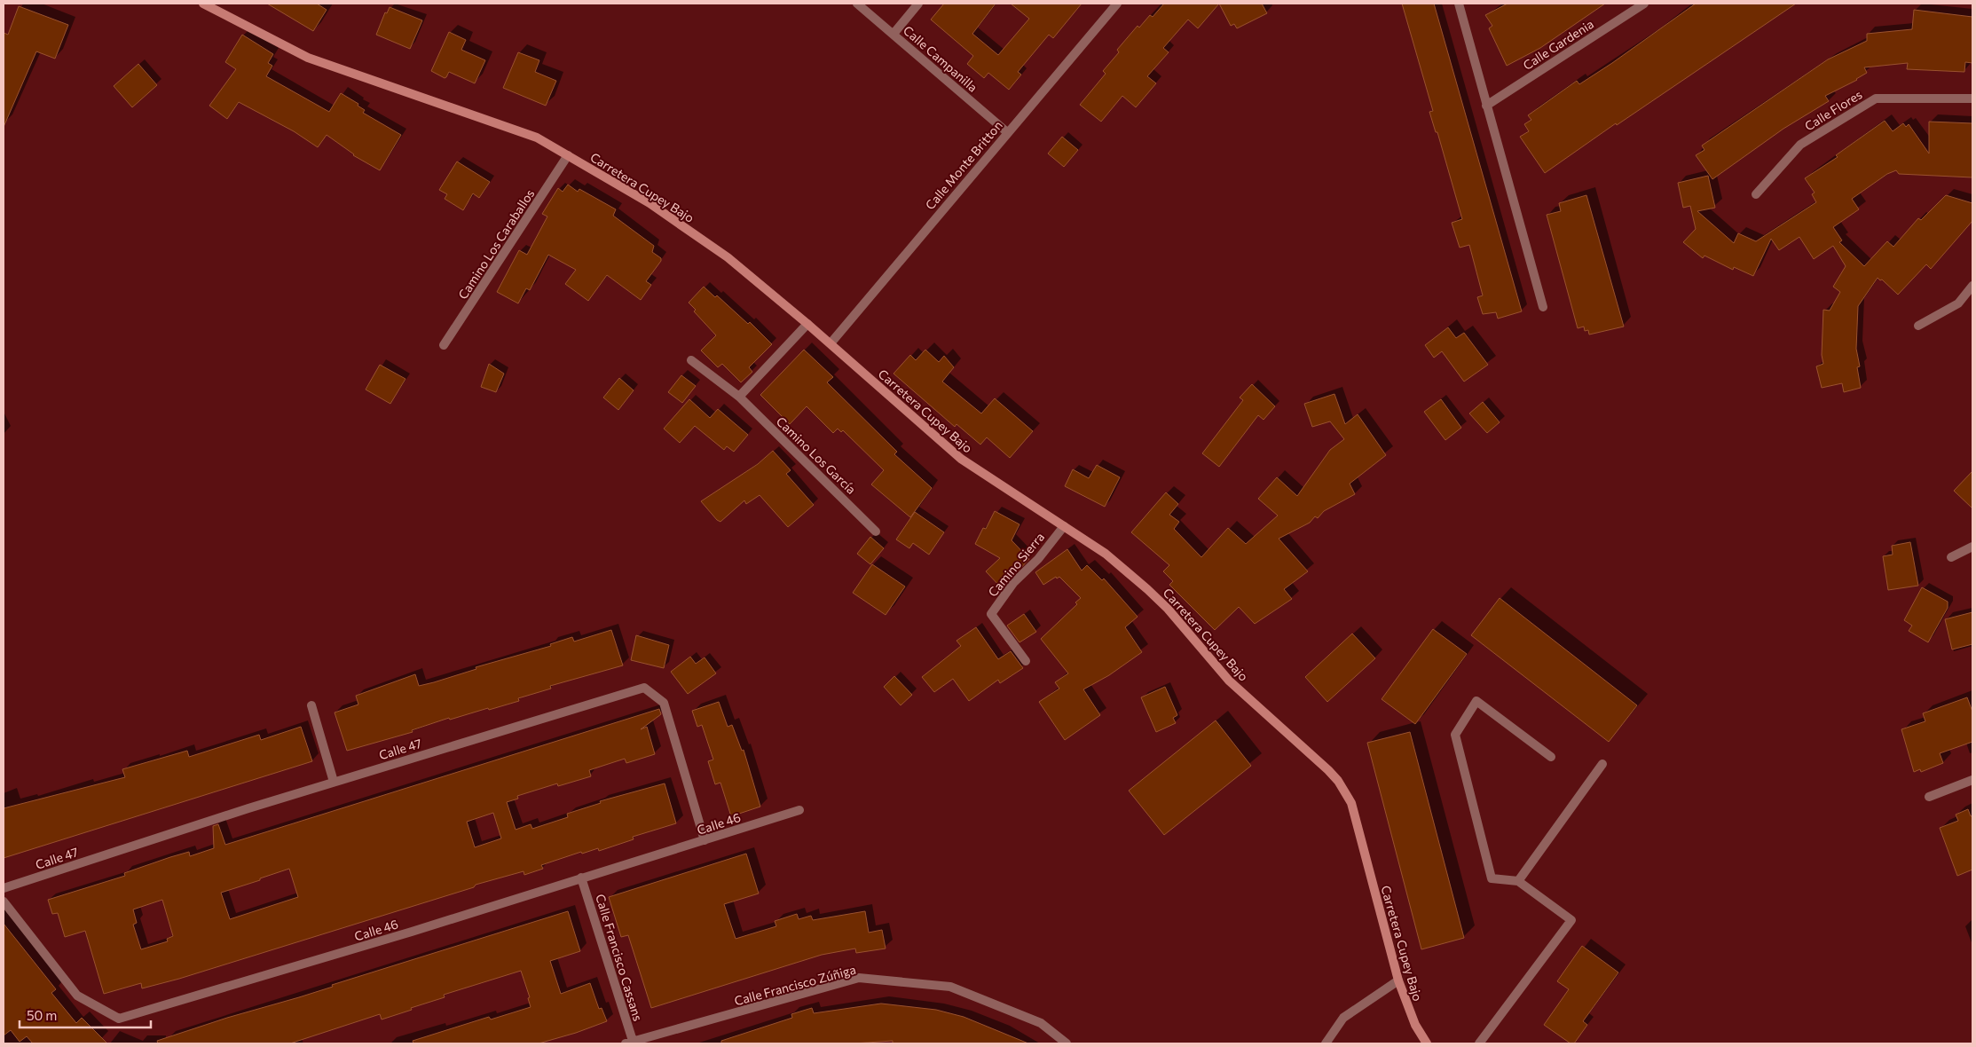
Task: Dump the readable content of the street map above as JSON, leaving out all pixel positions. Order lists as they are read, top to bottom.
{
  "streets": {
    "street": [
      "Calle Gardenia",
      "Calle Campanilla",
      "Calle Flores",
      "Calle Monte Britton",
      "Carretera Cupey Bajo",
      "Camino Los Caraballos",
      "Camino Los García",
      "Camino Sierra",
      "Calle 47",
      "Calle 46",
      "Calle Francisco Cassans",
      "Calle Francisco Zúñiga"
    ]
  },
  "crossings": [
    ["Calle Campanilla", "Calle Monte Britton"],
    ["Calle Monte Britton", "Carretera Cupey Bajo"],
    ["Carretera Cupey Bajo", "Camino Los Caraballos"],
    ["Carretera Cupey Bajo", "Camino Sierra"],
    ["Calle 47", "Calle 46"],
    ["Calle 46", "Calle Francisco Cassans"],
    ["Calle Francisco Cassans", "Calle Francisco Zúñiga"]
  ],
  "scale_bar": "50 m"
}
